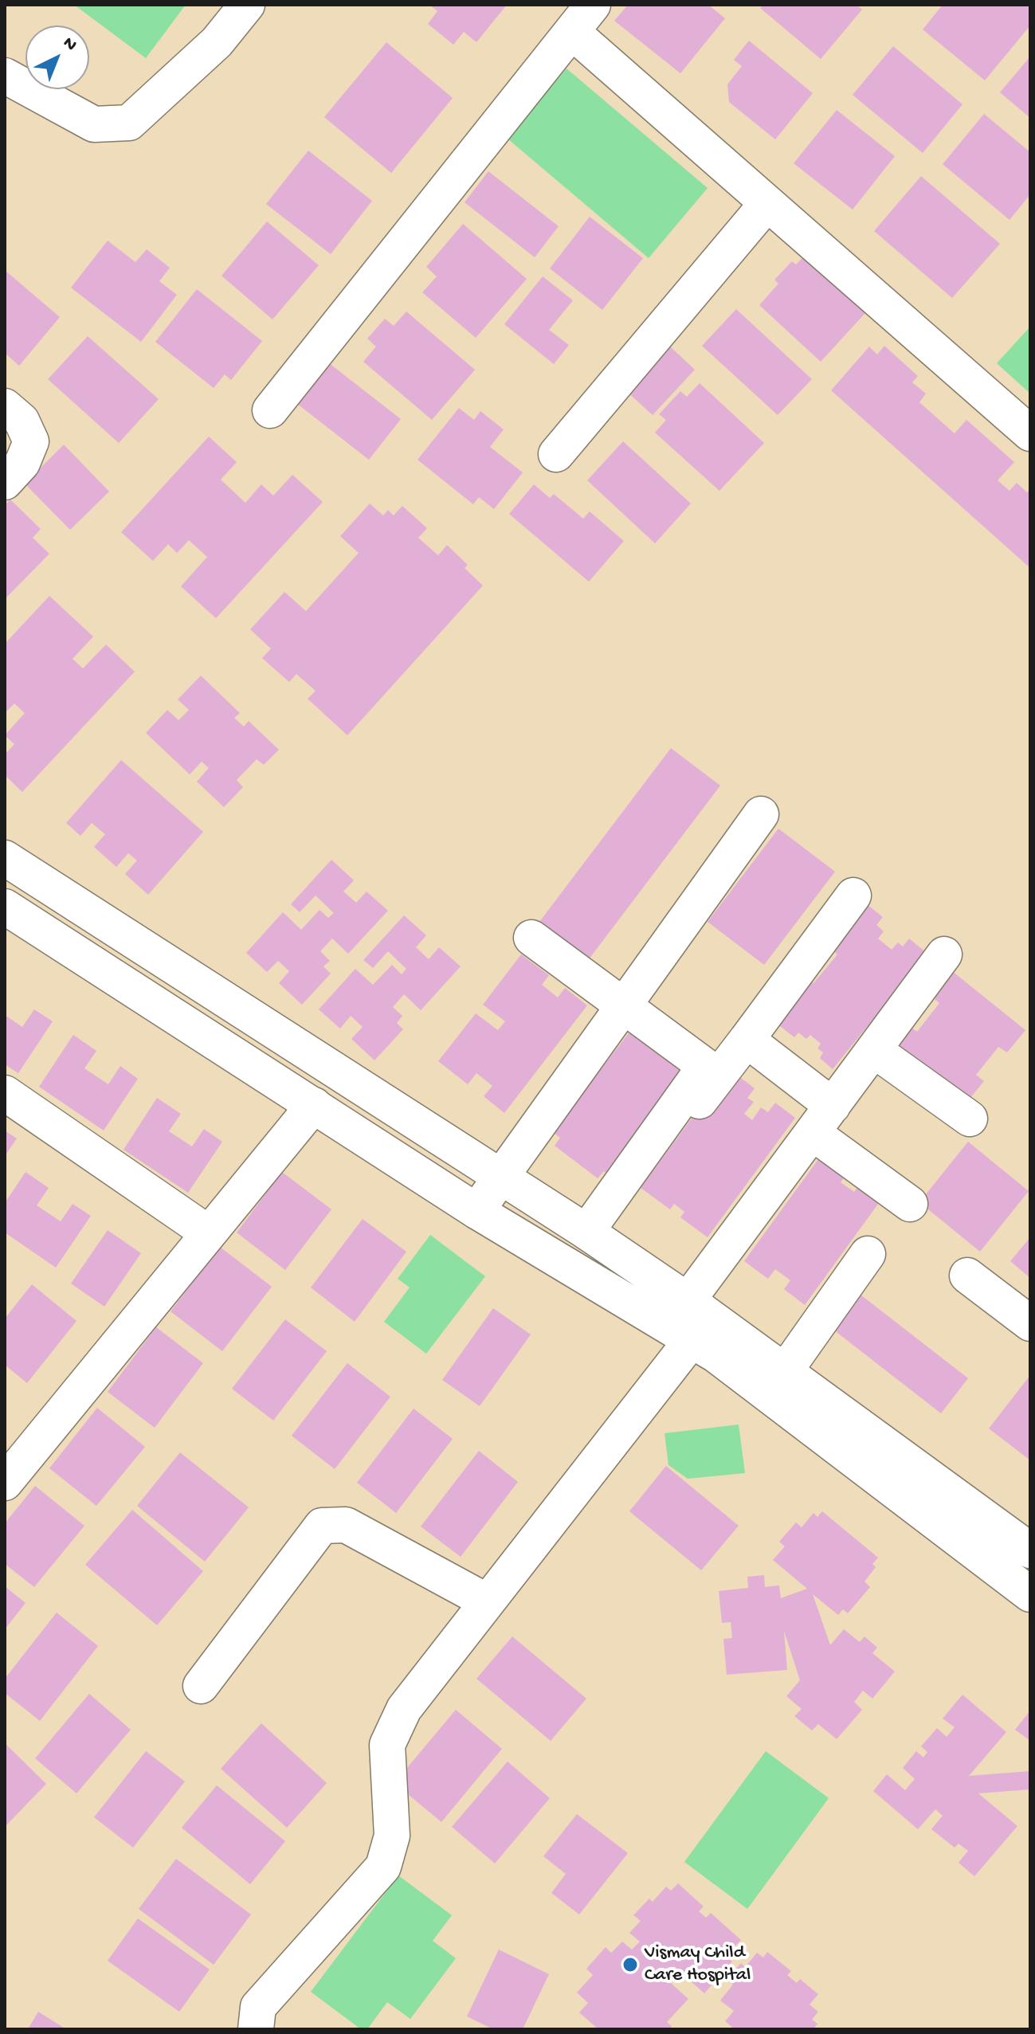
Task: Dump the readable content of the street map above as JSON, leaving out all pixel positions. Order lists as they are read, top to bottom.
{
  "places": ["Vismay Child Care Hospital"],
  "north": "top right"
}
